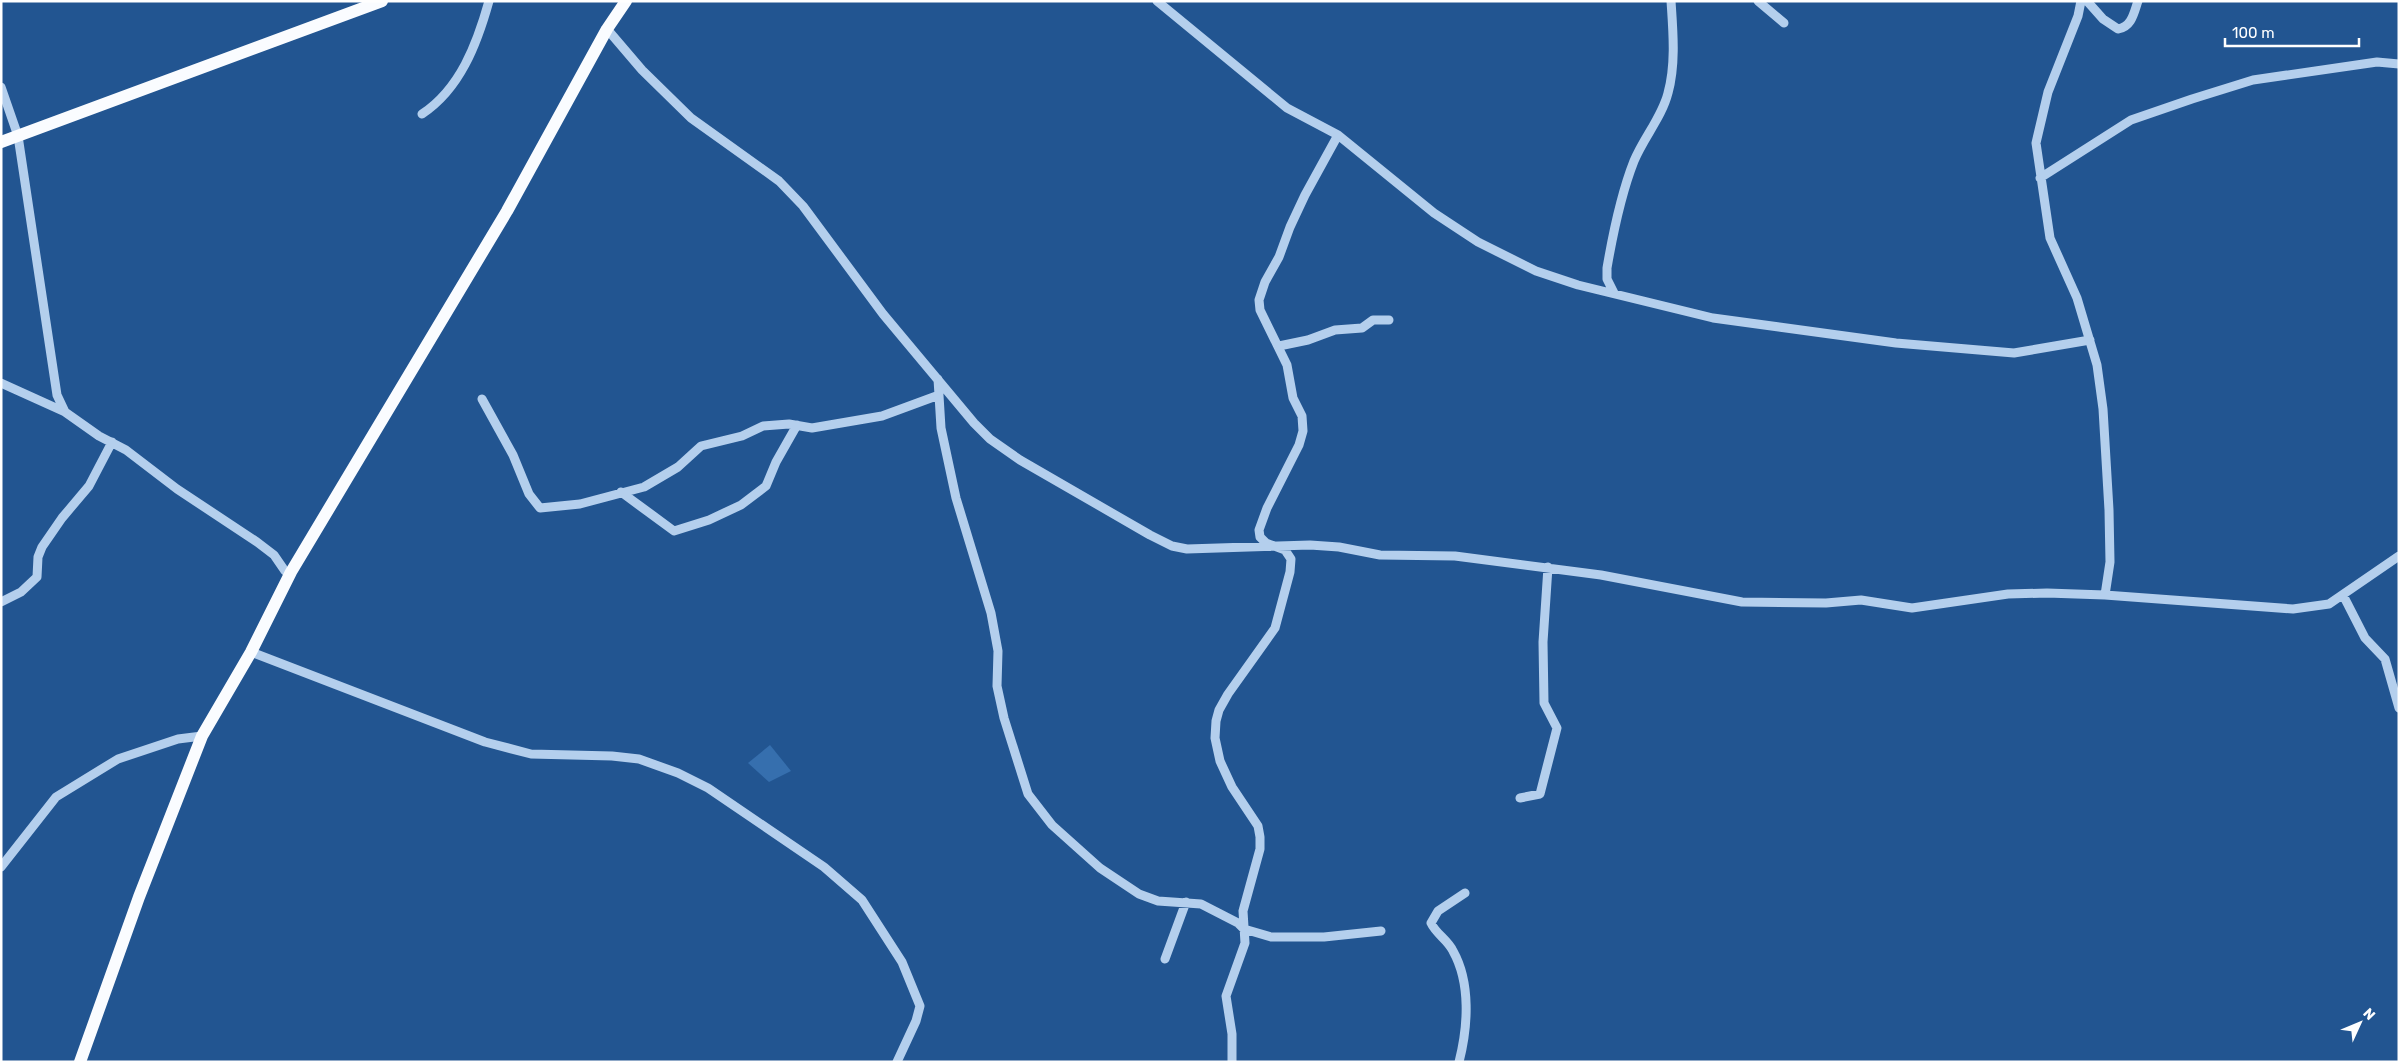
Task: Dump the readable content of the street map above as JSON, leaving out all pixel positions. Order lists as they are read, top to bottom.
{
  "scale_bar": "100 m",
  "north": "top right"
}
